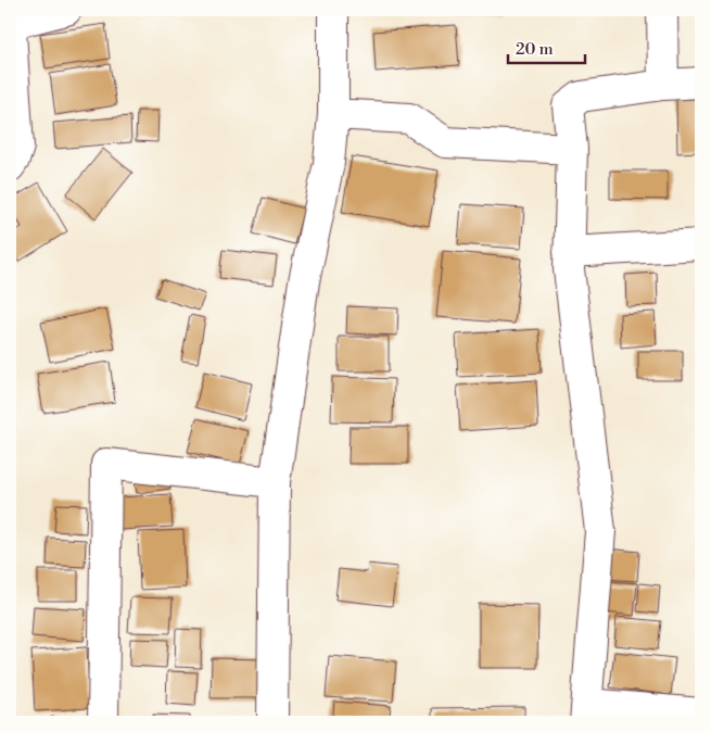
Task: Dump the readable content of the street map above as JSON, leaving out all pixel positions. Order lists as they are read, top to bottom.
{
  "scale_bar": "20 m"
}
